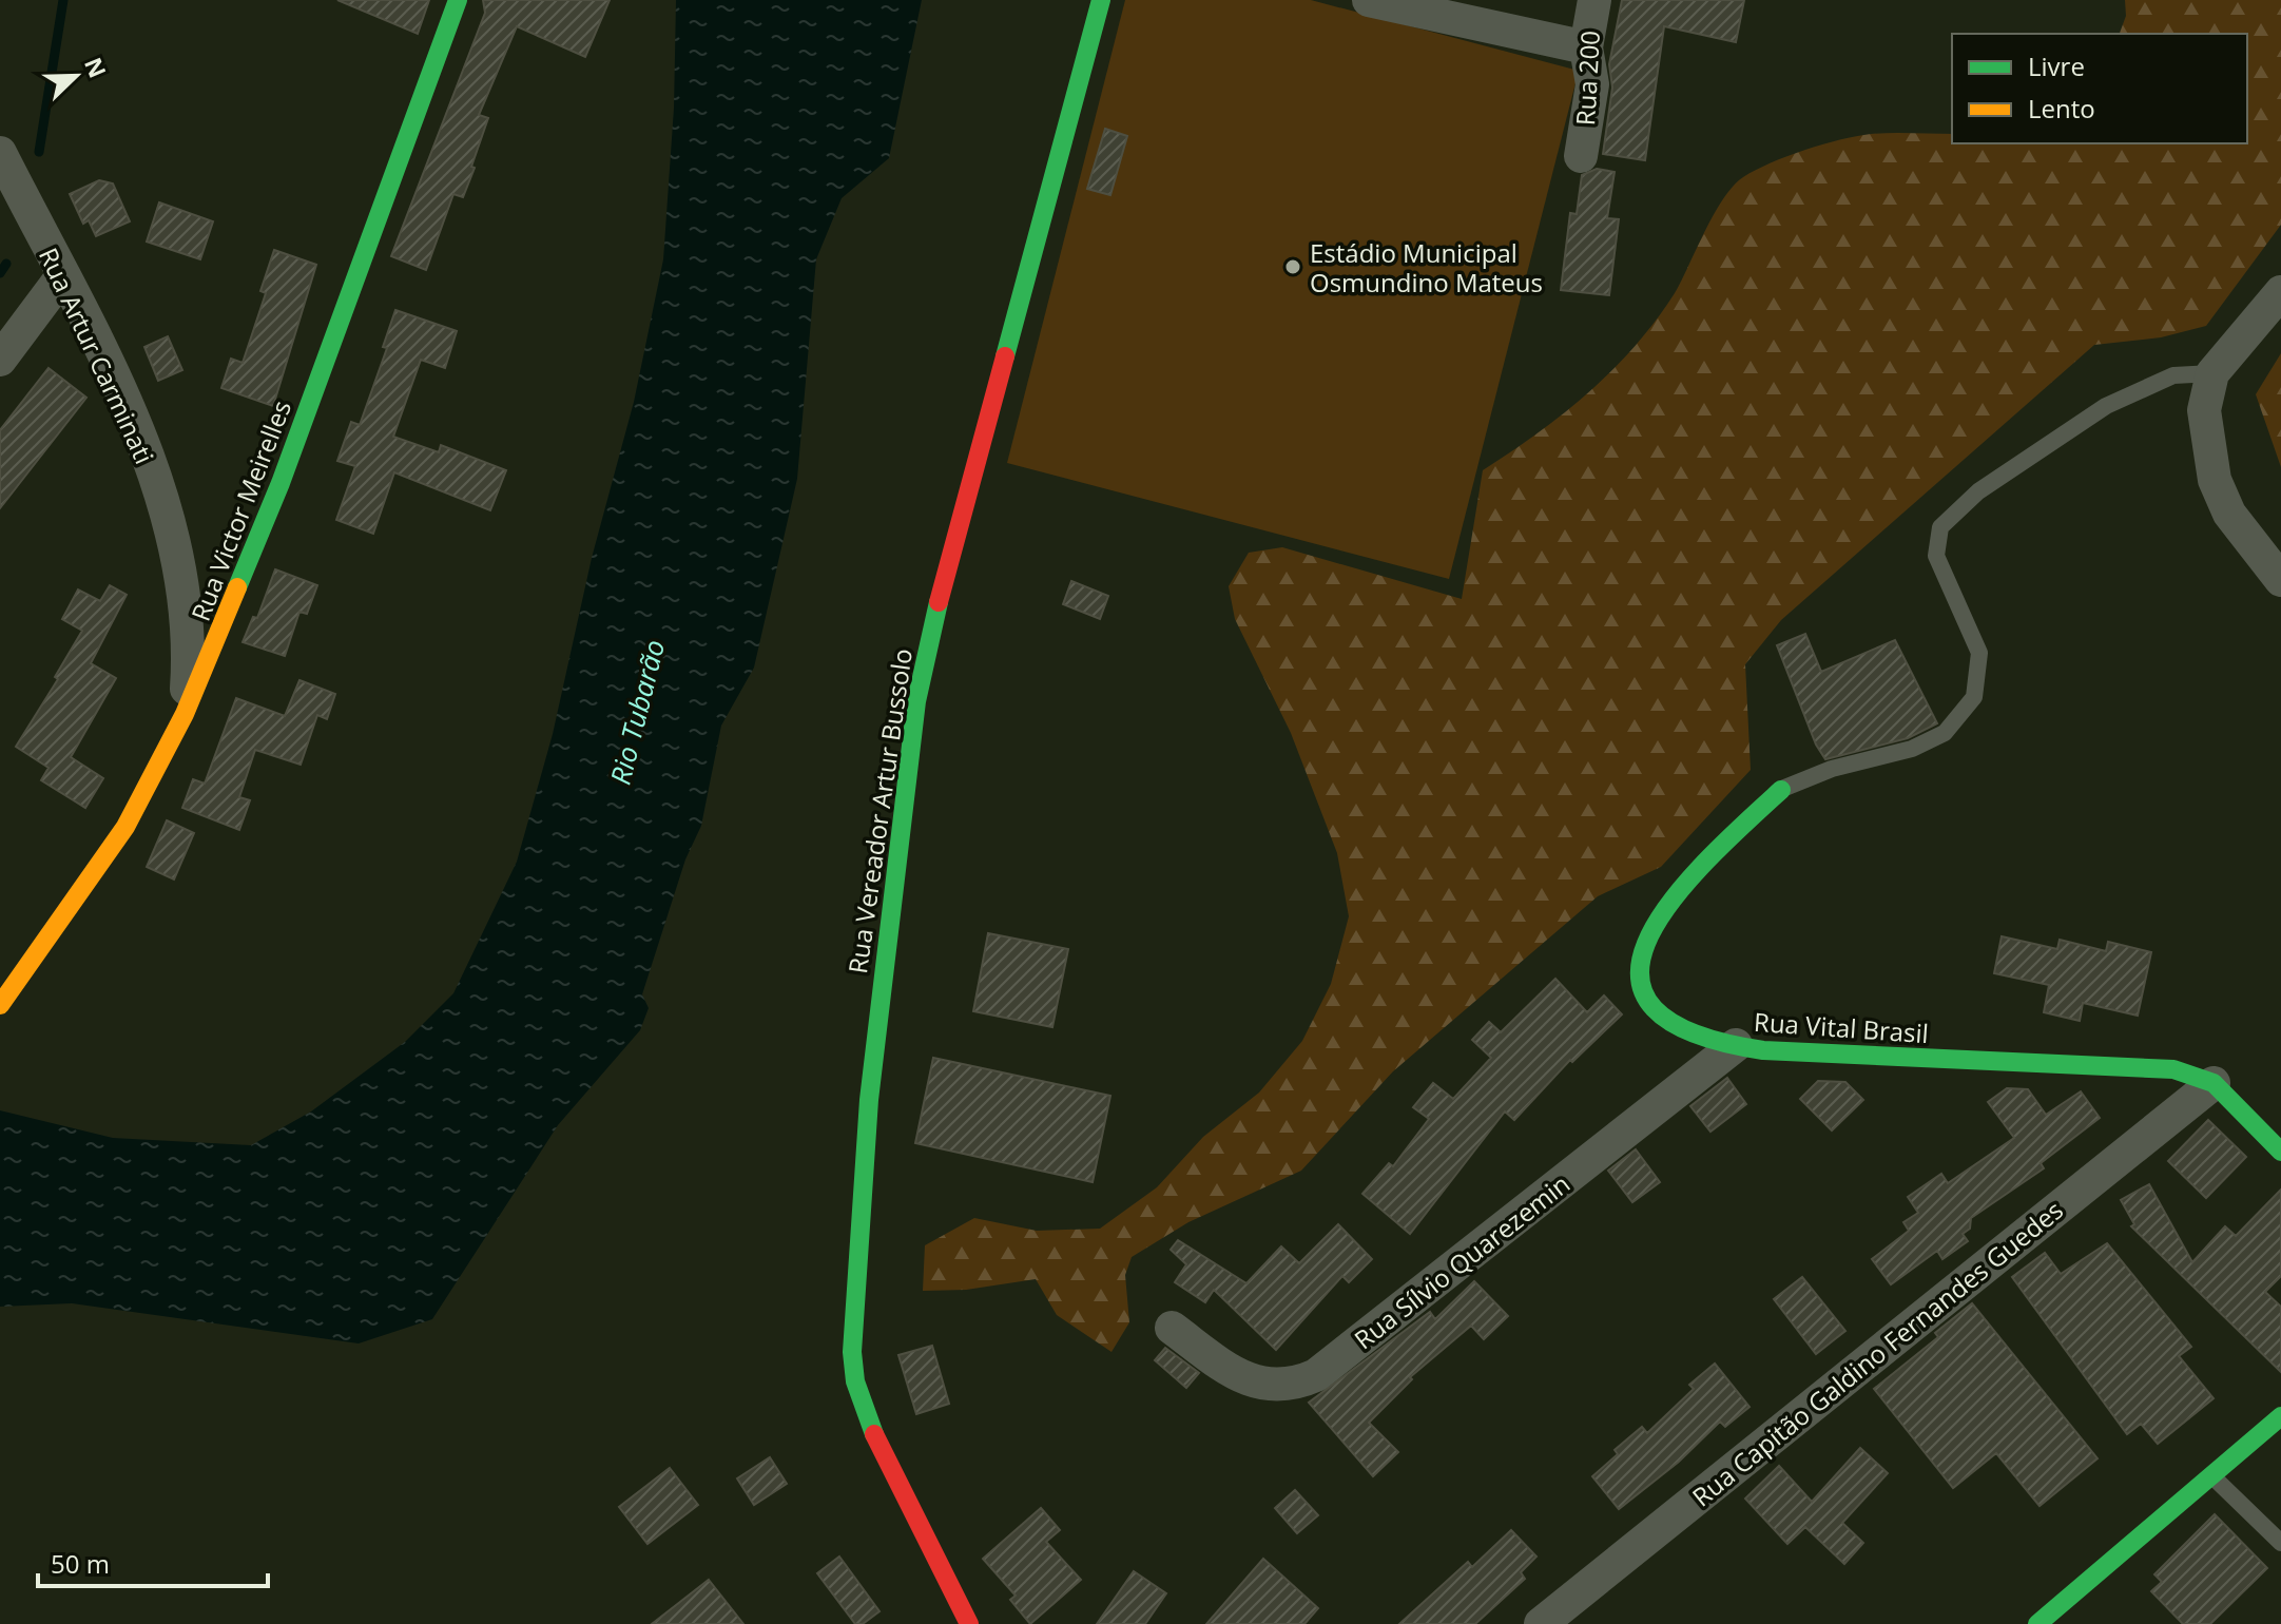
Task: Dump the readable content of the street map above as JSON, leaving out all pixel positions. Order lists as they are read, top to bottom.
{
  "streets": {
    "street": [
      "Rua 200",
      "Rua Artur Carminati",
      "Rua Victor Meirelles",
      "Rua Vereador Artur Bussolo",
      "Rua Vital Brasil",
      "Rua Sílvio Quarezemin",
      "Rua Capitão Galdino Fernandes Guedes"
    ]
  },
  "crossings": [
    ["Rua Artur Carminati", "Rua Victor Meirelles"],
    ["Rua Vital Brasil", "Rua Sílvio Quarezemin"],
    ["Rua Vital Brasil", "Rua Capitão Galdino Fernandes Guedes"]
  ],
  "water": ["Rio Tubarão"],
  "places": ["Estádio Municipal Osmundino Mateus"],
  "legend": ["Livre", "Lento"],
  "scale_bar": "50 m",
  "north": "top right"
}
